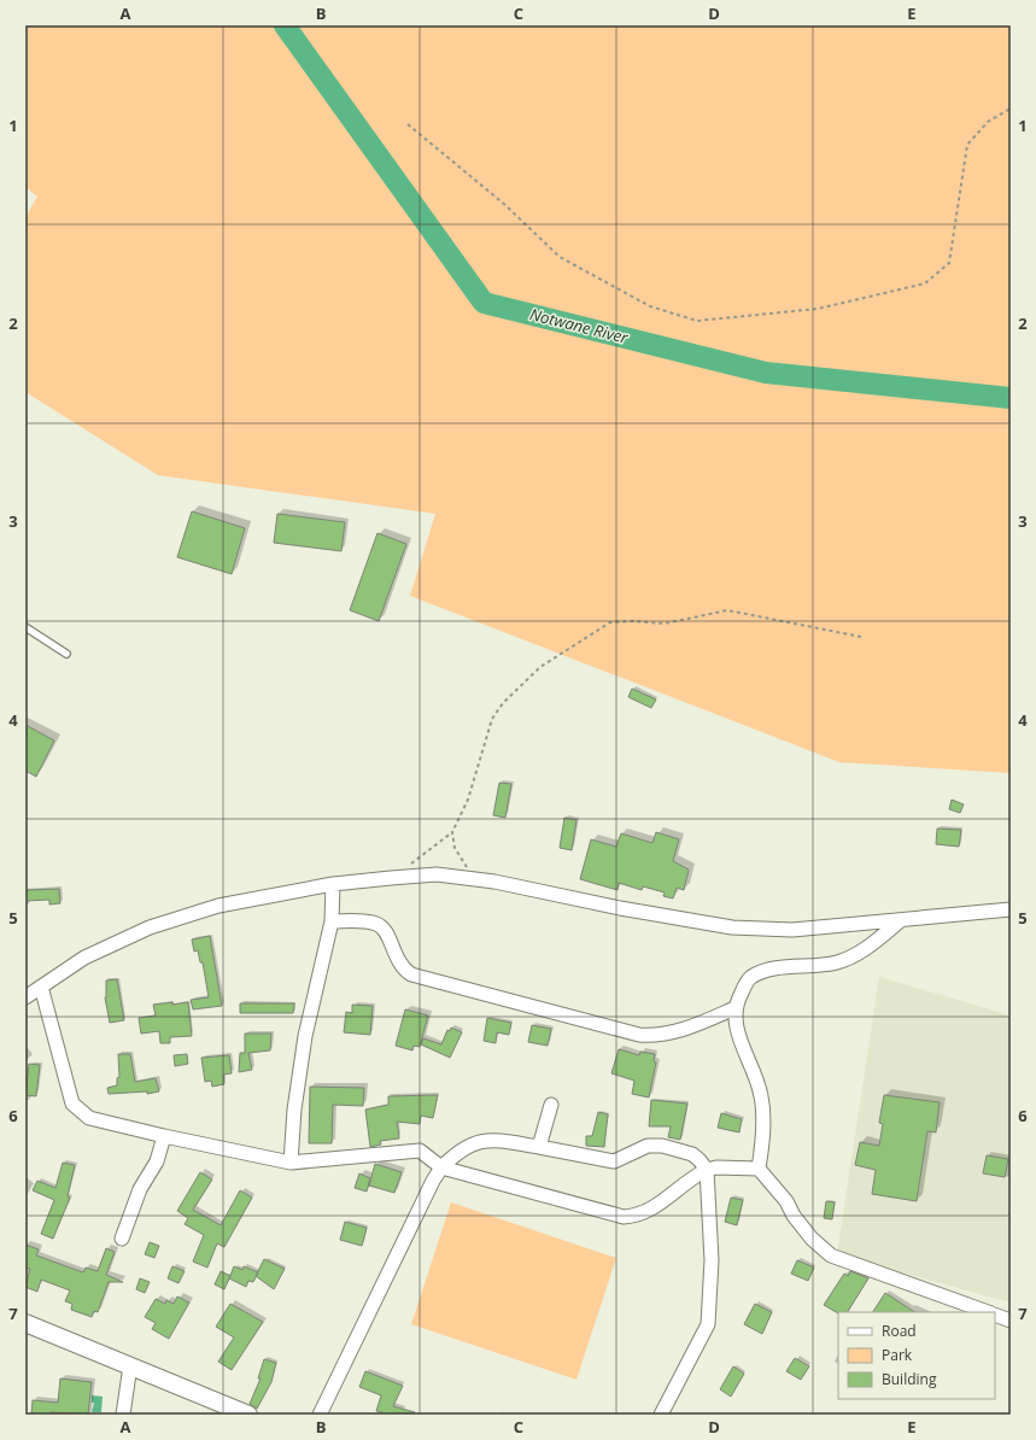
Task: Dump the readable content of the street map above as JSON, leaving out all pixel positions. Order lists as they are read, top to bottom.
{
  "water": ["Notwane River"],
  "legend": ["Road", "Park", "Building"],
  "grid": {
    "columns": [
      "A",
      "B",
      "C",
      "D",
      "E"
    ],
    "rows": [
      "1",
      "2",
      "3",
      "4",
      "5",
      "6",
      "7"
    ]
  }
}
